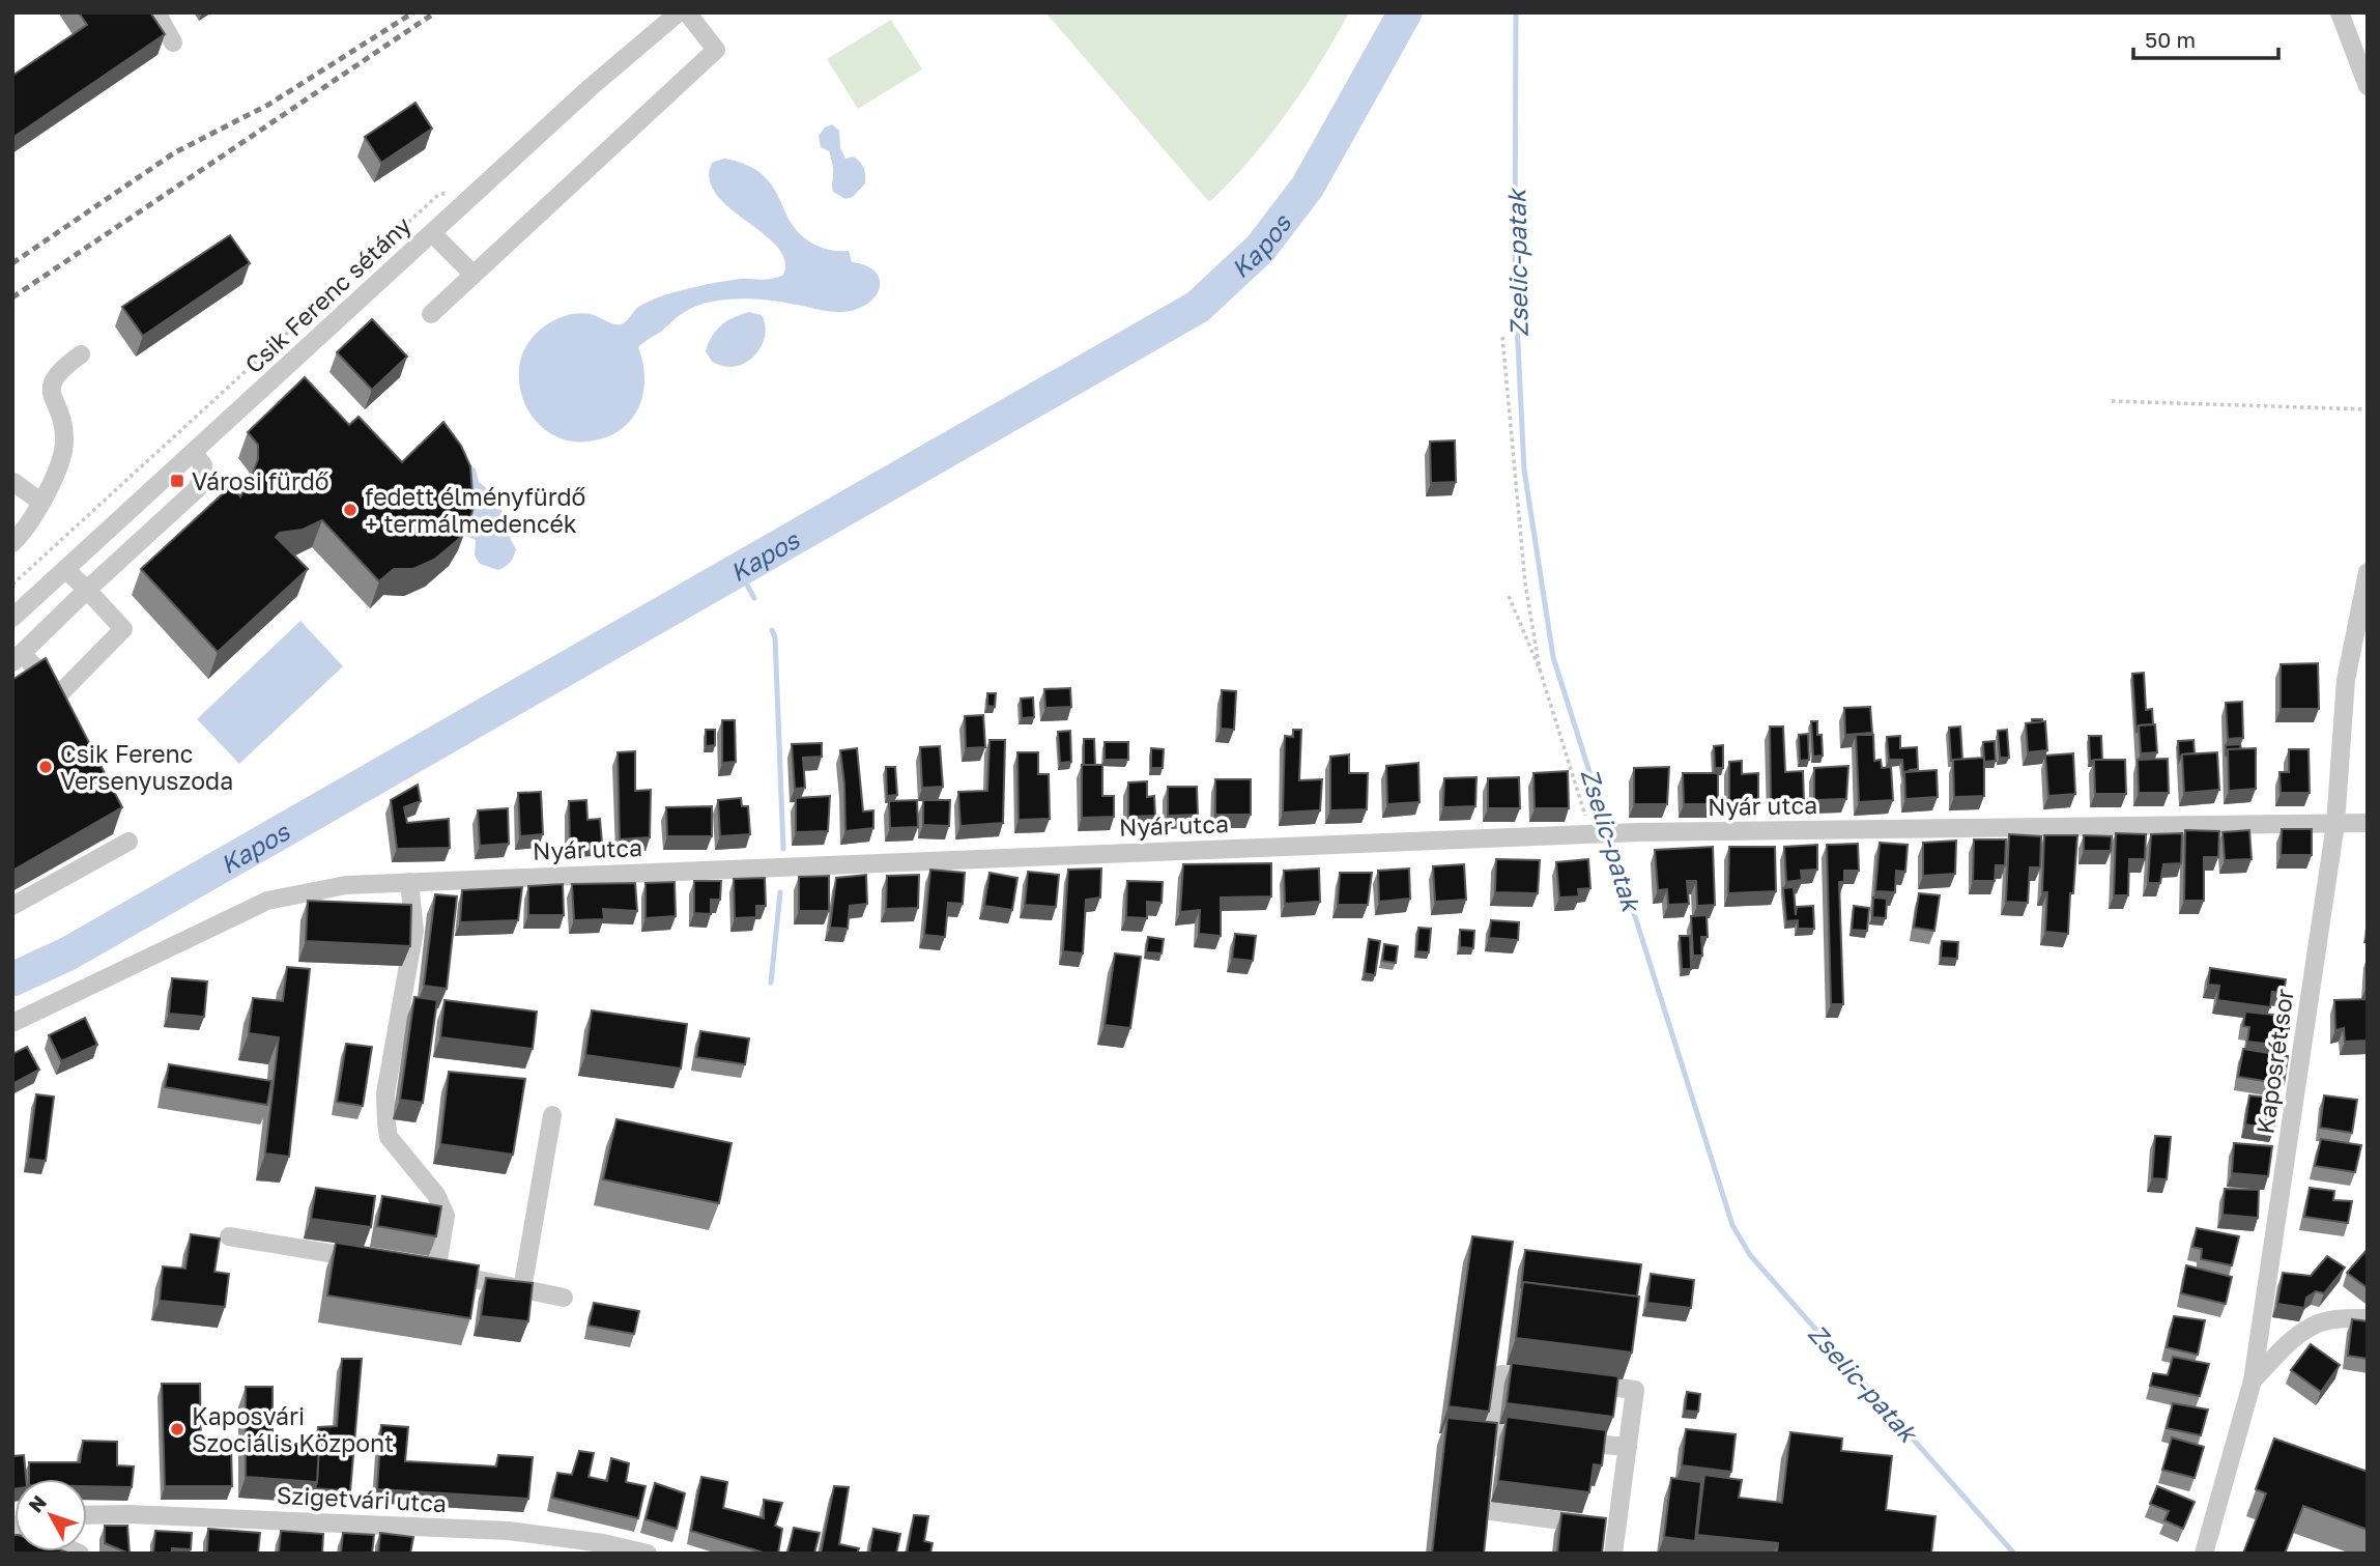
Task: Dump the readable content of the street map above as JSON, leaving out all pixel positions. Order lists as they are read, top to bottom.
{
  "streets": {
    "street": [
      "Csik Ferenc sétány",
      "Nyár utca",
      "Kaposrét sor",
      "Szigetvári utca"
    ]
  },
  "crossings": [
    ["Nyár utca", "Kaposrét sor"]
  ],
  "water": ["Kapos", "Zselic-patak"],
  "places": {
    "transit": ["Városi fürdő"],
    "other": ["fedett élményfürdő + termálmedencék", "Csik Ferenc Versenyuszoda", "Kaposvári Szociális Központ"]
  },
  "scale_bar": "50 m",
  "north": "top left"
}
